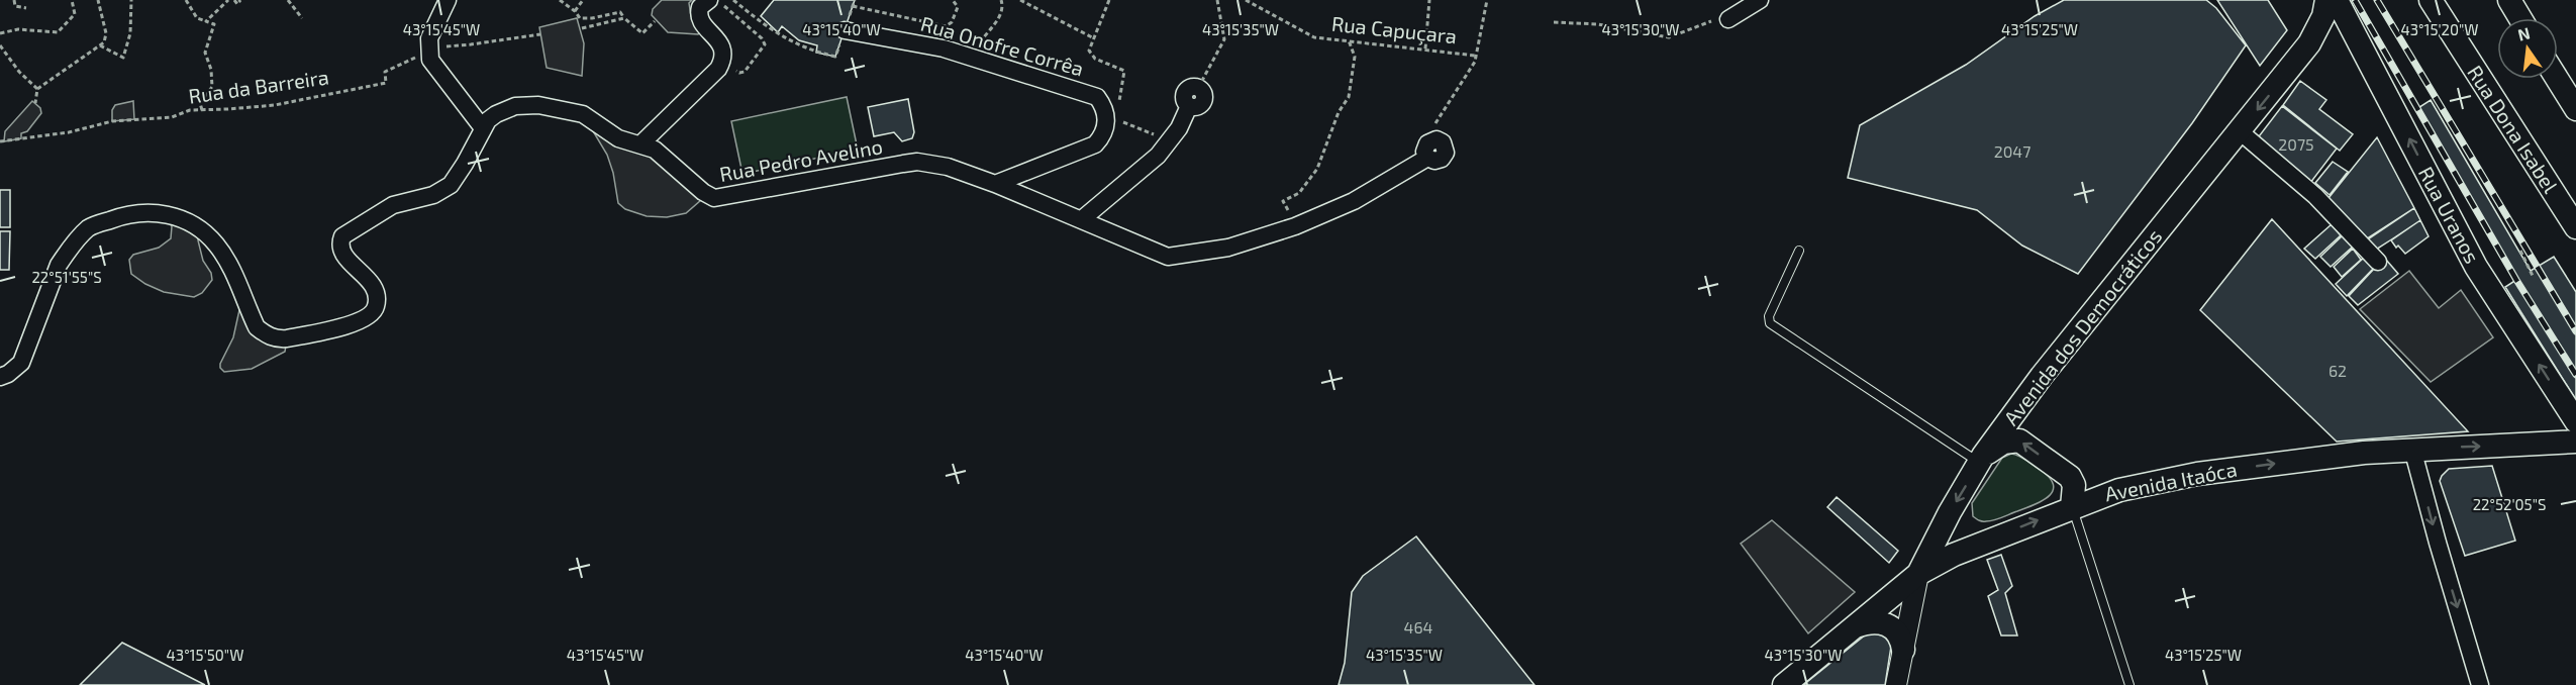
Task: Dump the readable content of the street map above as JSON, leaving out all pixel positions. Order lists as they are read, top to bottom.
{
  "streets": {
    "main road": [
      "Rua Dona Isabel",
      "Rua Uranos",
      "Avenida dos Democráticos",
      "Avenida Itaóca"
    ],
    "street": ["Rua Onofre Corrêa", "Rua Pedro Avelino"],
    "path": ["Rua Capuçara", "Rua da Barreira"]
  },
  "crossings": [
    ["Avenida dos Democráticos", "Avenida Itaóca"]
  ],
  "one_way": ["Rua Uranos", "Avenida Itaóca"],
  "house_numbers": [
    "2075",
    "2047",
    "62",
    "464"
  ],
  "north": "top",
  "coordinates": [
    "43°15'20\"W",
    "43°15'45\"W",
    "43°15'40\"W",
    "43°15'35\"W",
    "43°15'30\"W",
    "43°15'25\"W",
    "22°51'55\"S",
    "22°52'05\"S",
    "43°15'50\"W"
  ]
}
